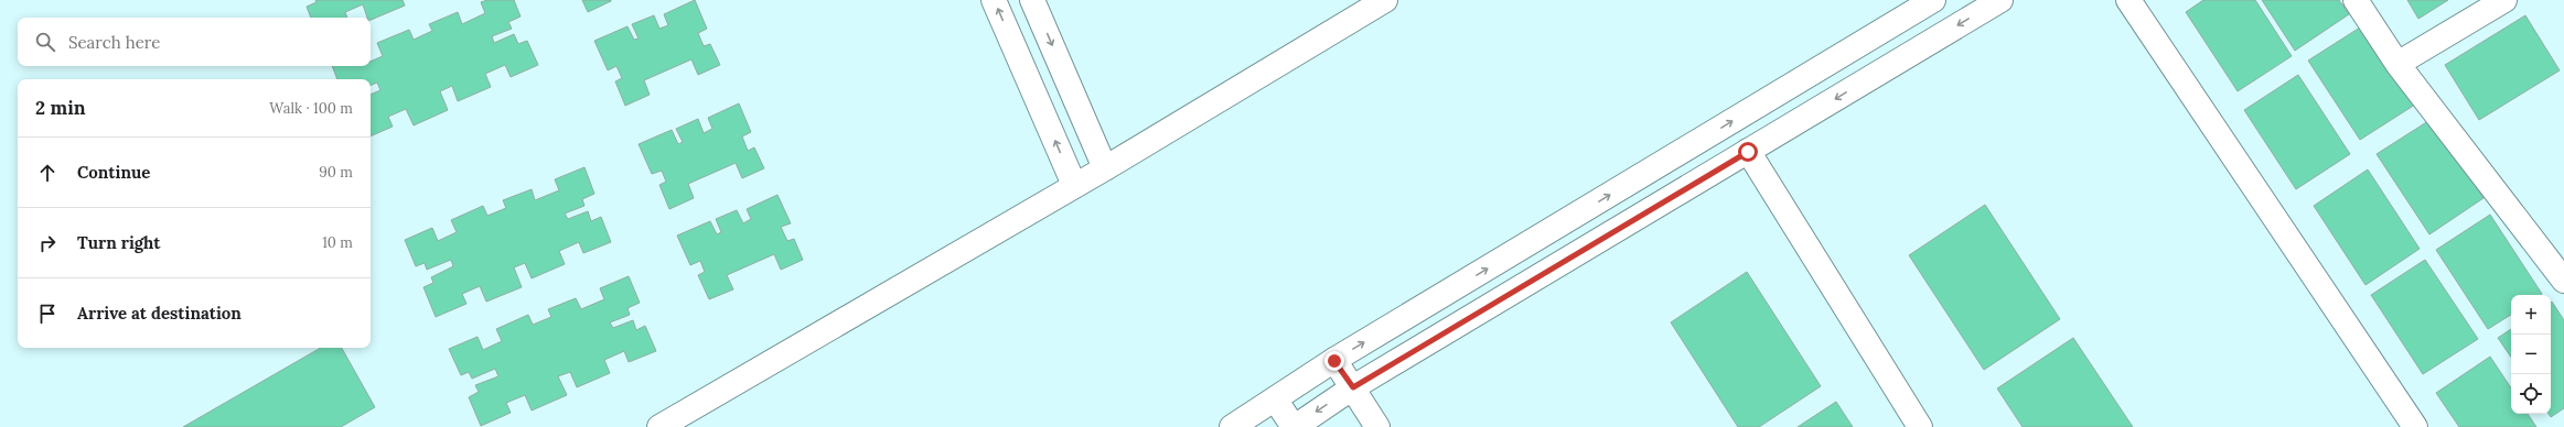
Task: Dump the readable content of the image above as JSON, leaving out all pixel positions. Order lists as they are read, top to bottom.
{
  "page": {
    "search": "Search here",
    "heading": ["2 min", "Walk · 100 m"],
    "list": [
      ["Continue", "90 m"],
      ["Turn right", "10 m"],
      "Arrive at destination"
    ],
    "map_buttons": ["+", "−"]
  }
}
